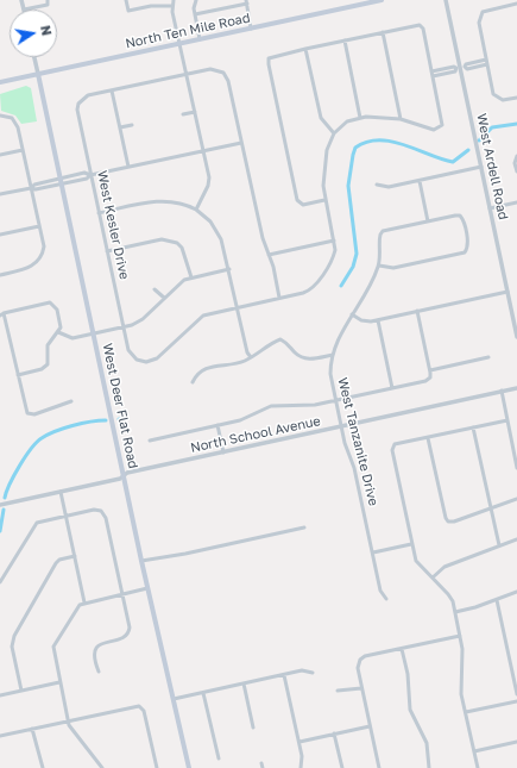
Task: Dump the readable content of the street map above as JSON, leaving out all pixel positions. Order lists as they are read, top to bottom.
{
  "streets": {
    "main road": ["North Ten Mile Road", "West Deer Flat Road"],
    "street": [
      "West Ardell Road",
      "West Kesler Drive",
      "North School Avenue",
      "West Tanzanite Drive"
    ]
  },
  "crossings": [
    ["North Ten Mile Road", "West Deer Flat Road"],
    ["West Deer Flat Road", "North School Avenue"],
    ["North School Avenue", "West Tanzanite Drive"]
  ],
  "north": "right"
}
